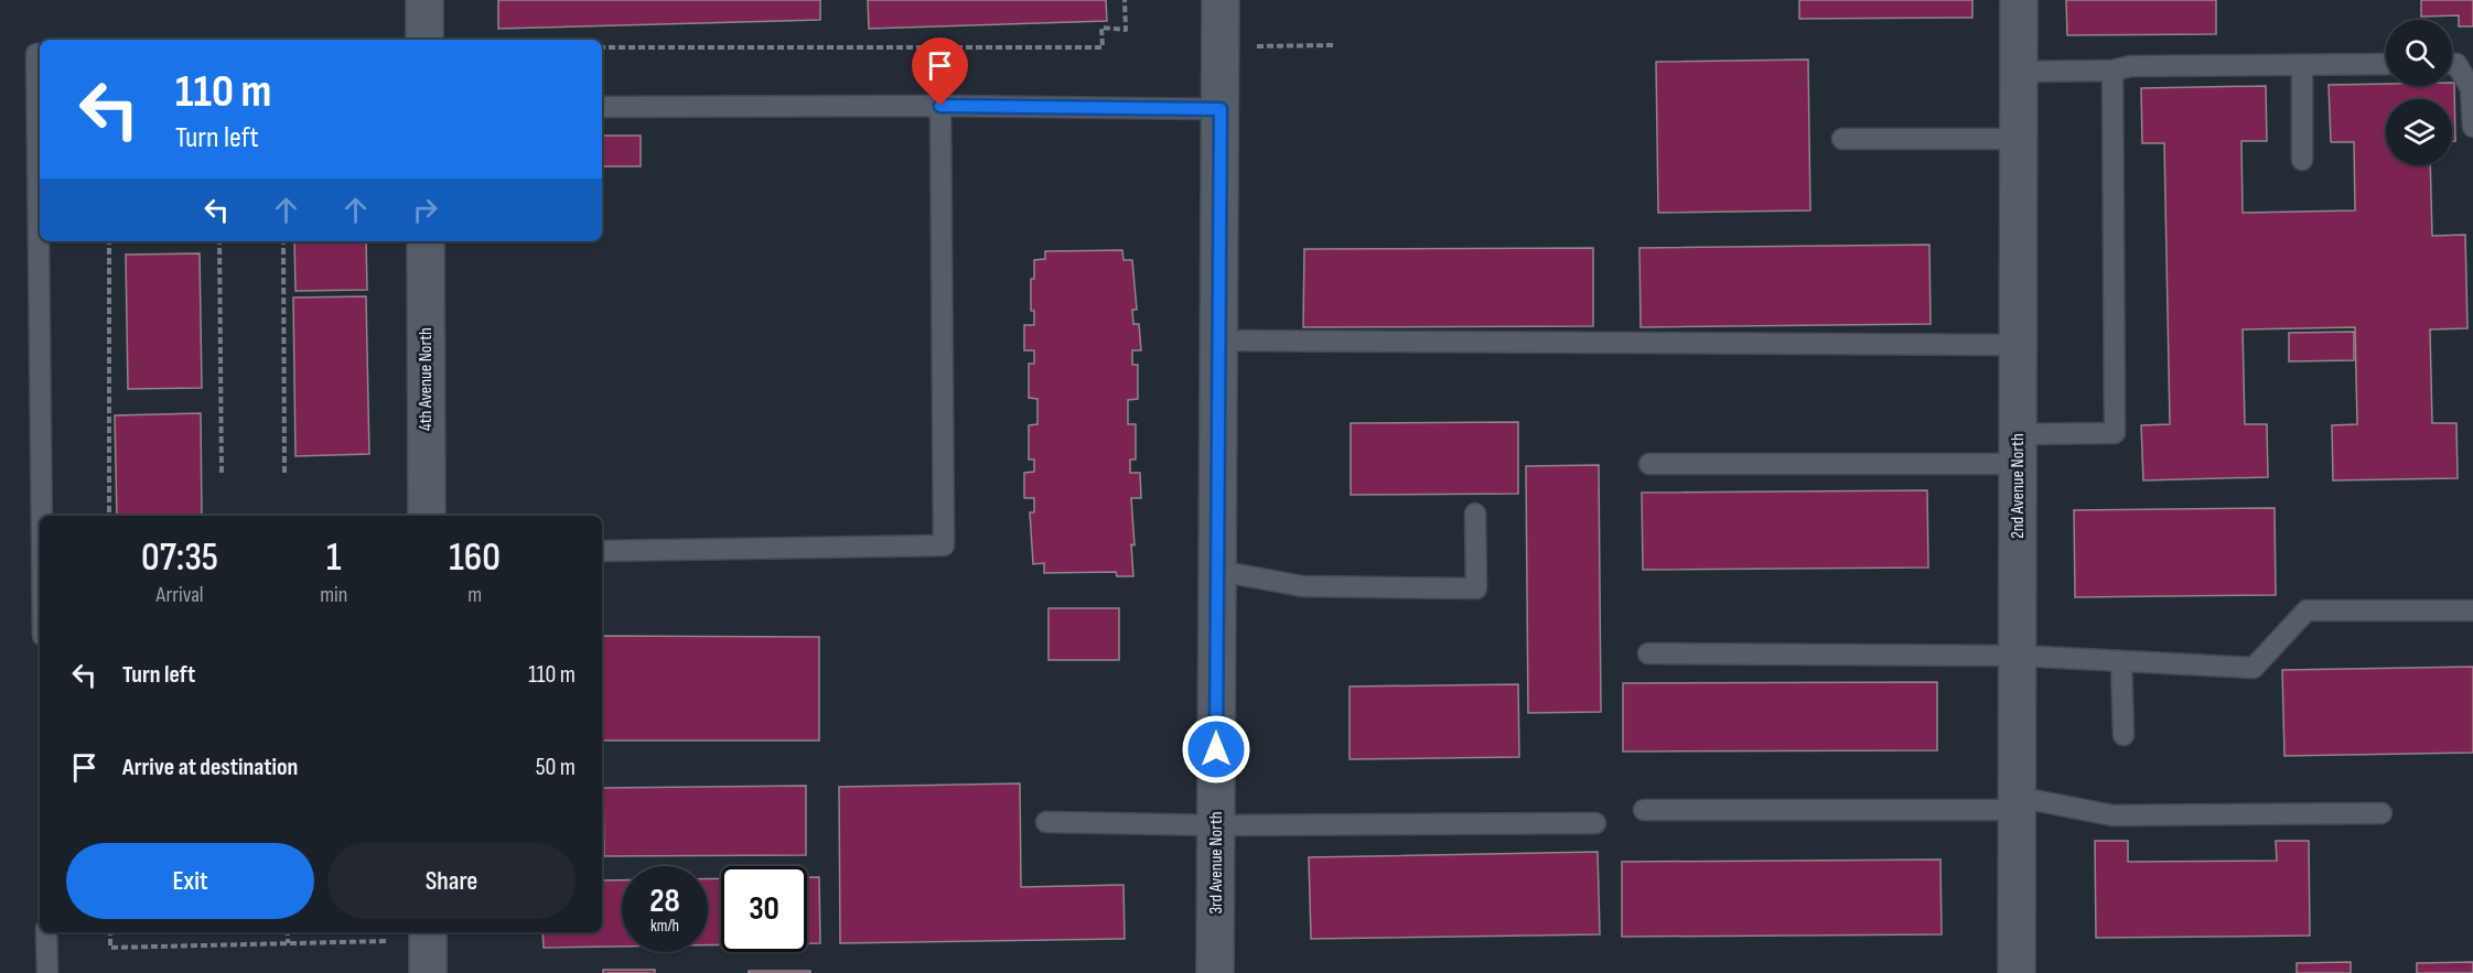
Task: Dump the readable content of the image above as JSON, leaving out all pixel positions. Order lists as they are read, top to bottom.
{
  "streets": {
    "street": ["4th Avenue North", "2nd Avenue North", "3rd Avenue North"]
  },
  "page": {
    "turn": ["110 m", "Turn left"],
    "eta": [
      "07:35",
      "Arrival",
      "1",
      "min",
      "160",
      "m"
    ],
    "list": [
      {
        "name": "Turn left",
        "value": "110 m"
      },
      {
        "name": "Arrive at destination",
        "value": "50 m"
      }
    ],
    "buttons": ["Exit", "Share"],
    "speed": "28 km/h",
    "limit": "30"
  }
}
